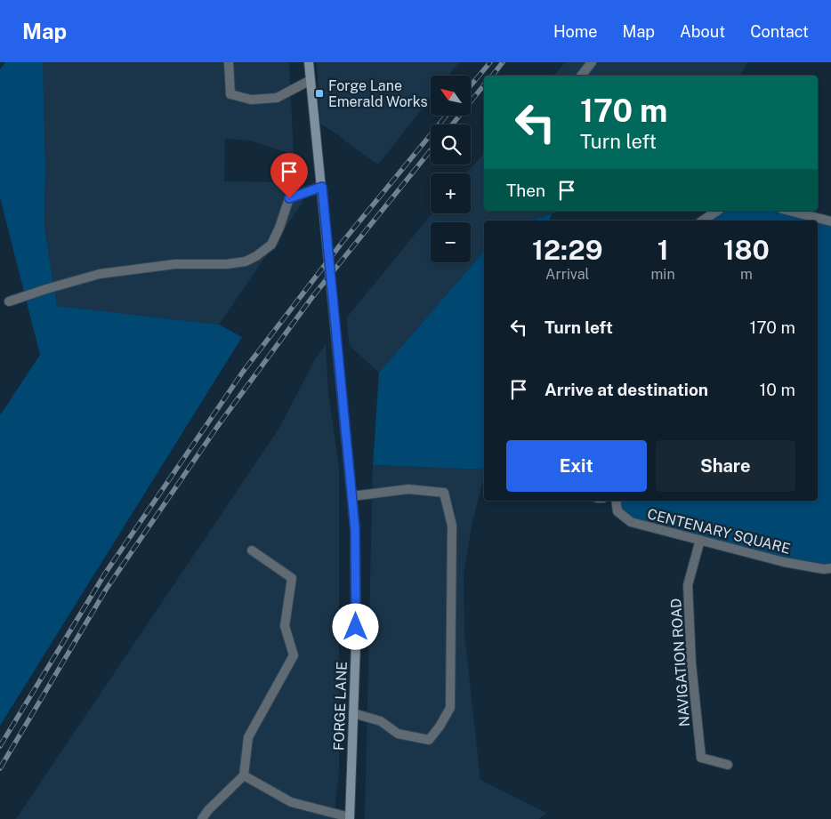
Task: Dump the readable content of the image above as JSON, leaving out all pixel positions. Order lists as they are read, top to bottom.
{
  "streets": {
    "street": ["CENTENARY SQUARE", "NAVIGATION ROAD", "FORGE LANE"]
  },
  "crossings": [
    ["CENTENARY SQUARE", "NAVIGATION ROAD"]
  ],
  "places": {
    "transit": ["Forge Lane Emerald Works"]
  },
  "north": "top left",
  "page": {
    "header": "Map",
    "nav": [
      "Home",
      "Map",
      "About",
      "Contact"
    ],
    "map_buttons": ["+", "−"],
    "turn": ["170 m", "Turn left"],
    "then": "Then",
    "eta": [
      "12:29",
      "Arrival",
      "1",
      "min",
      "180",
      "m"
    ],
    "list": [
      {
        "name": "Turn left",
        "value": "170 m"
      },
      {
        "name": "Arrive at destination",
        "value": "10 m"
      }
    ],
    "buttons": ["Exit", "Share"]
  }
}
